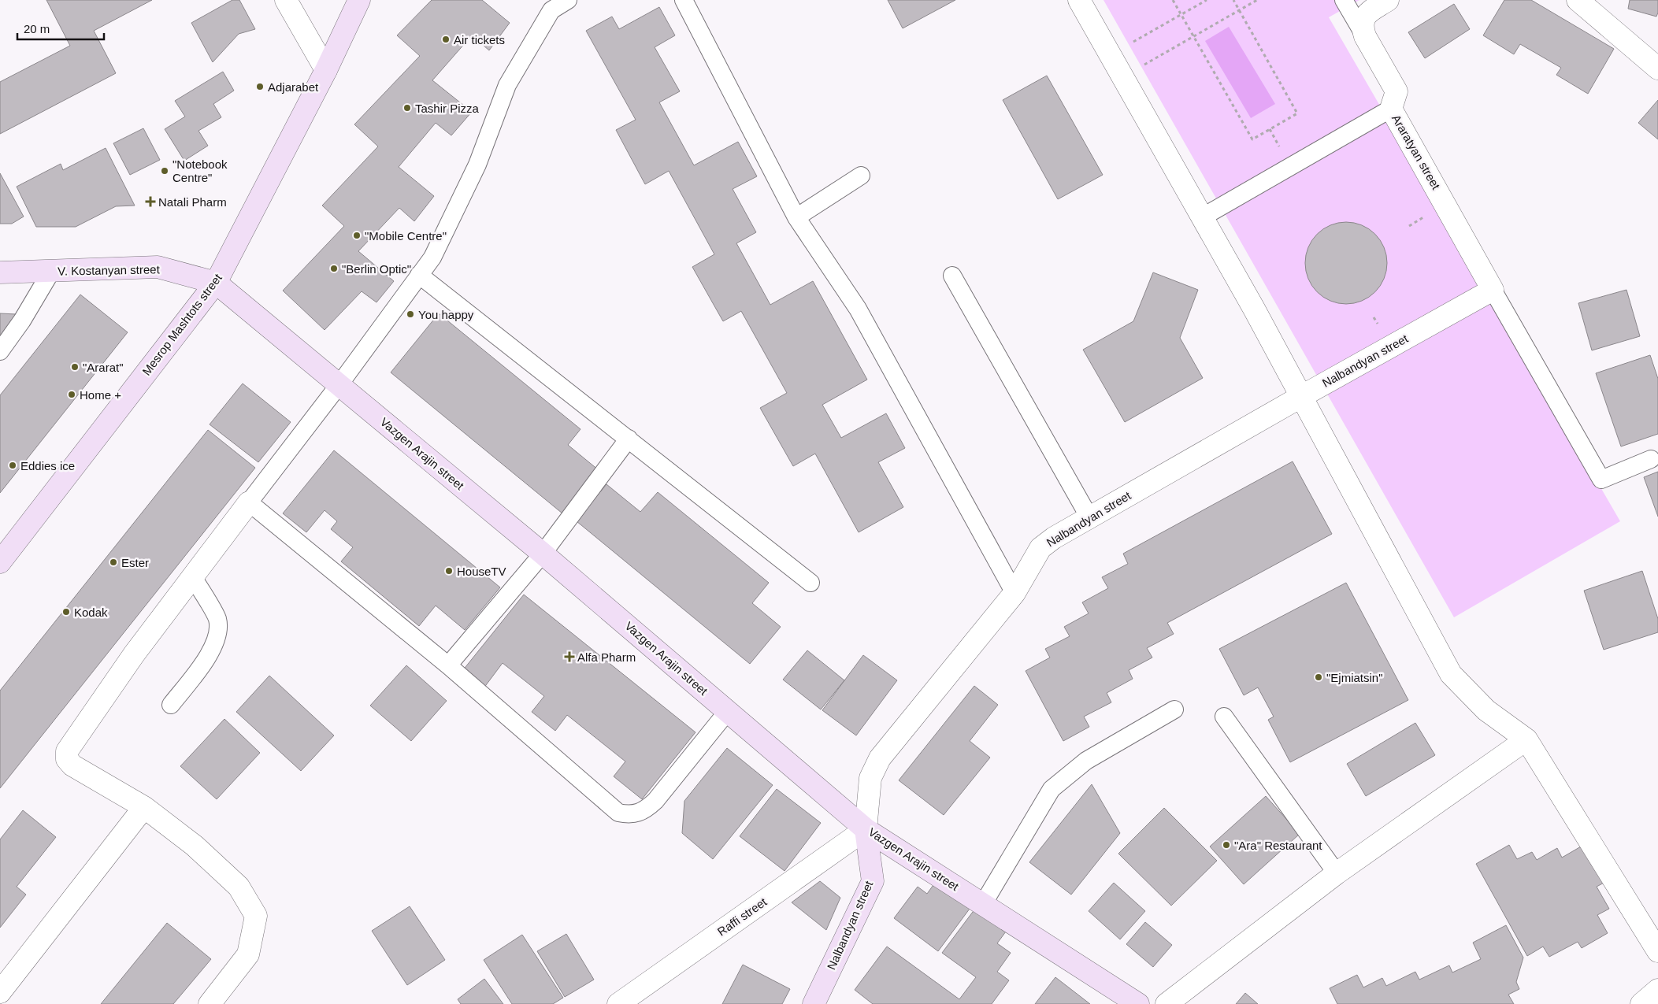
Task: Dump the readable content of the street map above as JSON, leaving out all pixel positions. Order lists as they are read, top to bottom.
{
  "streets": {
    "street": [
      "Araratyan street",
      "V. Kostanyan street",
      "Mesrop Mashtots street",
      "Nalbandyan street",
      "Vazgen Arajin street",
      "Raffi street"
    ]
  },
  "crossings": [
    ["Araratyan street", "Nalbandyan street"],
    ["V. Kostanyan street", "Mesrop Mashtots street"],
    ["V. Kostanyan street", "Vazgen Arajin street"],
    ["Mesrop Mashtots street", "Vazgen Arajin street"],
    ["Nalbandyan street", "Vazgen Arajin street"],
    ["Nalbandyan street", "Raffi street"],
    ["Vazgen Arajin street", "Raffi street"]
  ],
  "places": {
    "other": [
      "Air tickets",
      "Adjarabet",
      "Tashir Pizza",
      "\"Notebook Centre\"",
      "\"Mobile Centre\"",
      "\"Berlin Optic\"",
      "You happy",
      "\"Ararat\"",
      "Home +",
      "Eddies ice",
      "Ester",
      "HouseTV",
      "Kodak",
      "\"Ejmiatsin\"",
      "\"Ara\" Restaurant"
    ],
    "health": ["Natali Pharm", "Alfa Pharm"]
  },
  "scale_bar": "20 m"
}
